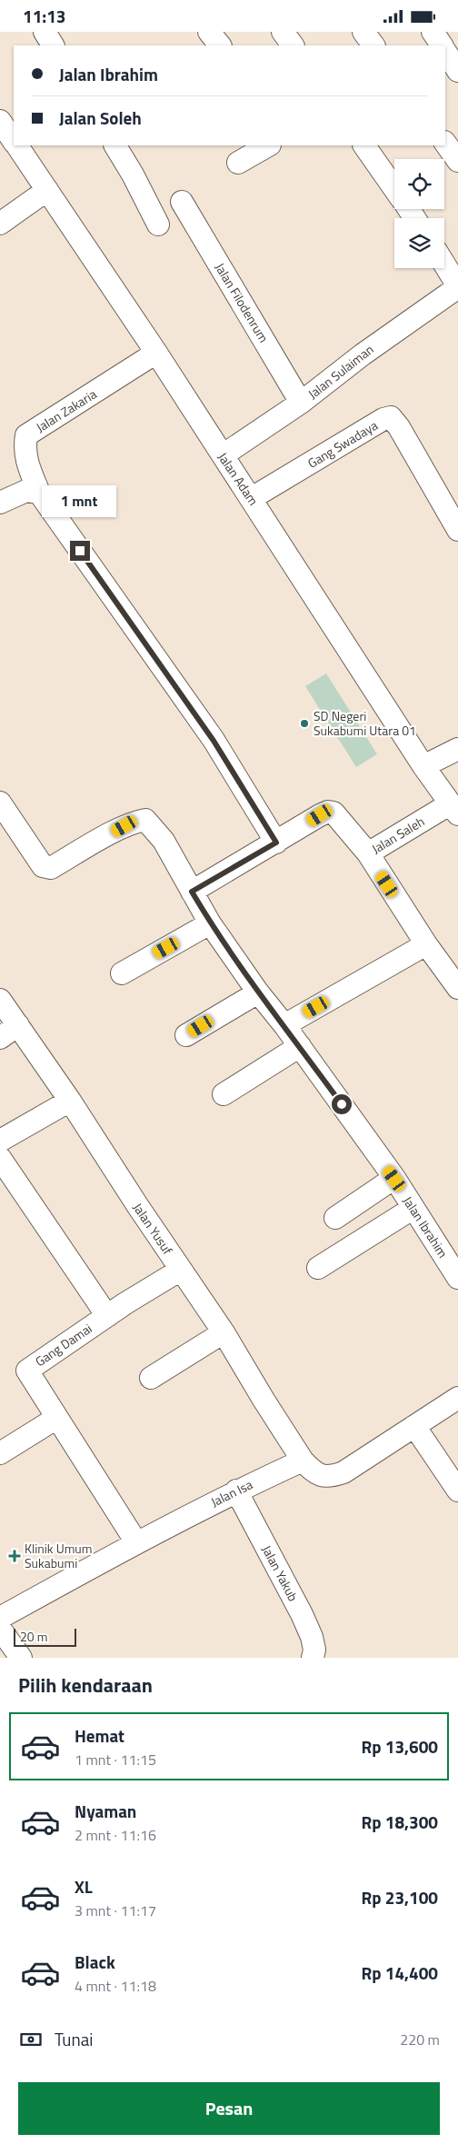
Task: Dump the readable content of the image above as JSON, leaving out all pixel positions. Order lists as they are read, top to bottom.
{
  "streets": {
    "street": [
      "Jalan Filodenrum",
      "Jalan Sulaiman",
      "Jalan Zakaria",
      "Gang Swadaya",
      "Jalan Adam",
      "Jalan Saleh",
      "Jalan Ibrahim",
      "Jalan Yusuf",
      "Gang Damai",
      "Jalan Isa",
      "Jalan Yakub"
    ]
  },
  "crossings": [
    ["Jalan Filodenrum", "Jalan Sulaiman"],
    ["Jalan Sulaiman", "Jalan Adam"],
    ["Jalan Zakaria", "Jalan Adam"],
    ["Gang Swadaya", "Jalan Adam"],
    ["Jalan Adam", "Jalan Saleh"],
    ["Jalan Saleh", "Jalan Ibrahim"],
    ["Jalan Yusuf", "Gang Damai"],
    ["Jalan Yusuf", "Jalan Isa"],
    ["Jalan Isa", "Jalan Yakub"]
  ],
  "places": {
    "other": ["SD Negeri Sukabumi Utara 01"],
    "health": ["Klinik Umum Sukabumi"]
  },
  "scale_bar": "20 m",
  "page": {
    "status": "11:13",
    "banner": ["Jalan Ibrahim", "Jalan Soleh"],
    "bubble": "1 mnt",
    "scale": "20 m",
    "heading": "Pilih kendaraan",
    "list": [
      {
        "name": "Hemat",
        "note": "1 mnt · 11:15",
        "value": "Rp 13,600"
      },
      {
        "name": "Nyaman",
        "note": "2 mnt · 11:16",
        "value": "Rp 18,300"
      },
      {
        "name": "XL",
        "note": "3 mnt · 11:17",
        "value": "Rp 23,100"
      },
      {
        "name": "Black",
        "note": "4 mnt · 11:18",
        "value": "Rp 14,400"
      }
    ],
    "pay": ["Tunai", "220 m"],
    "buttons": "Pesan"
  }
}
